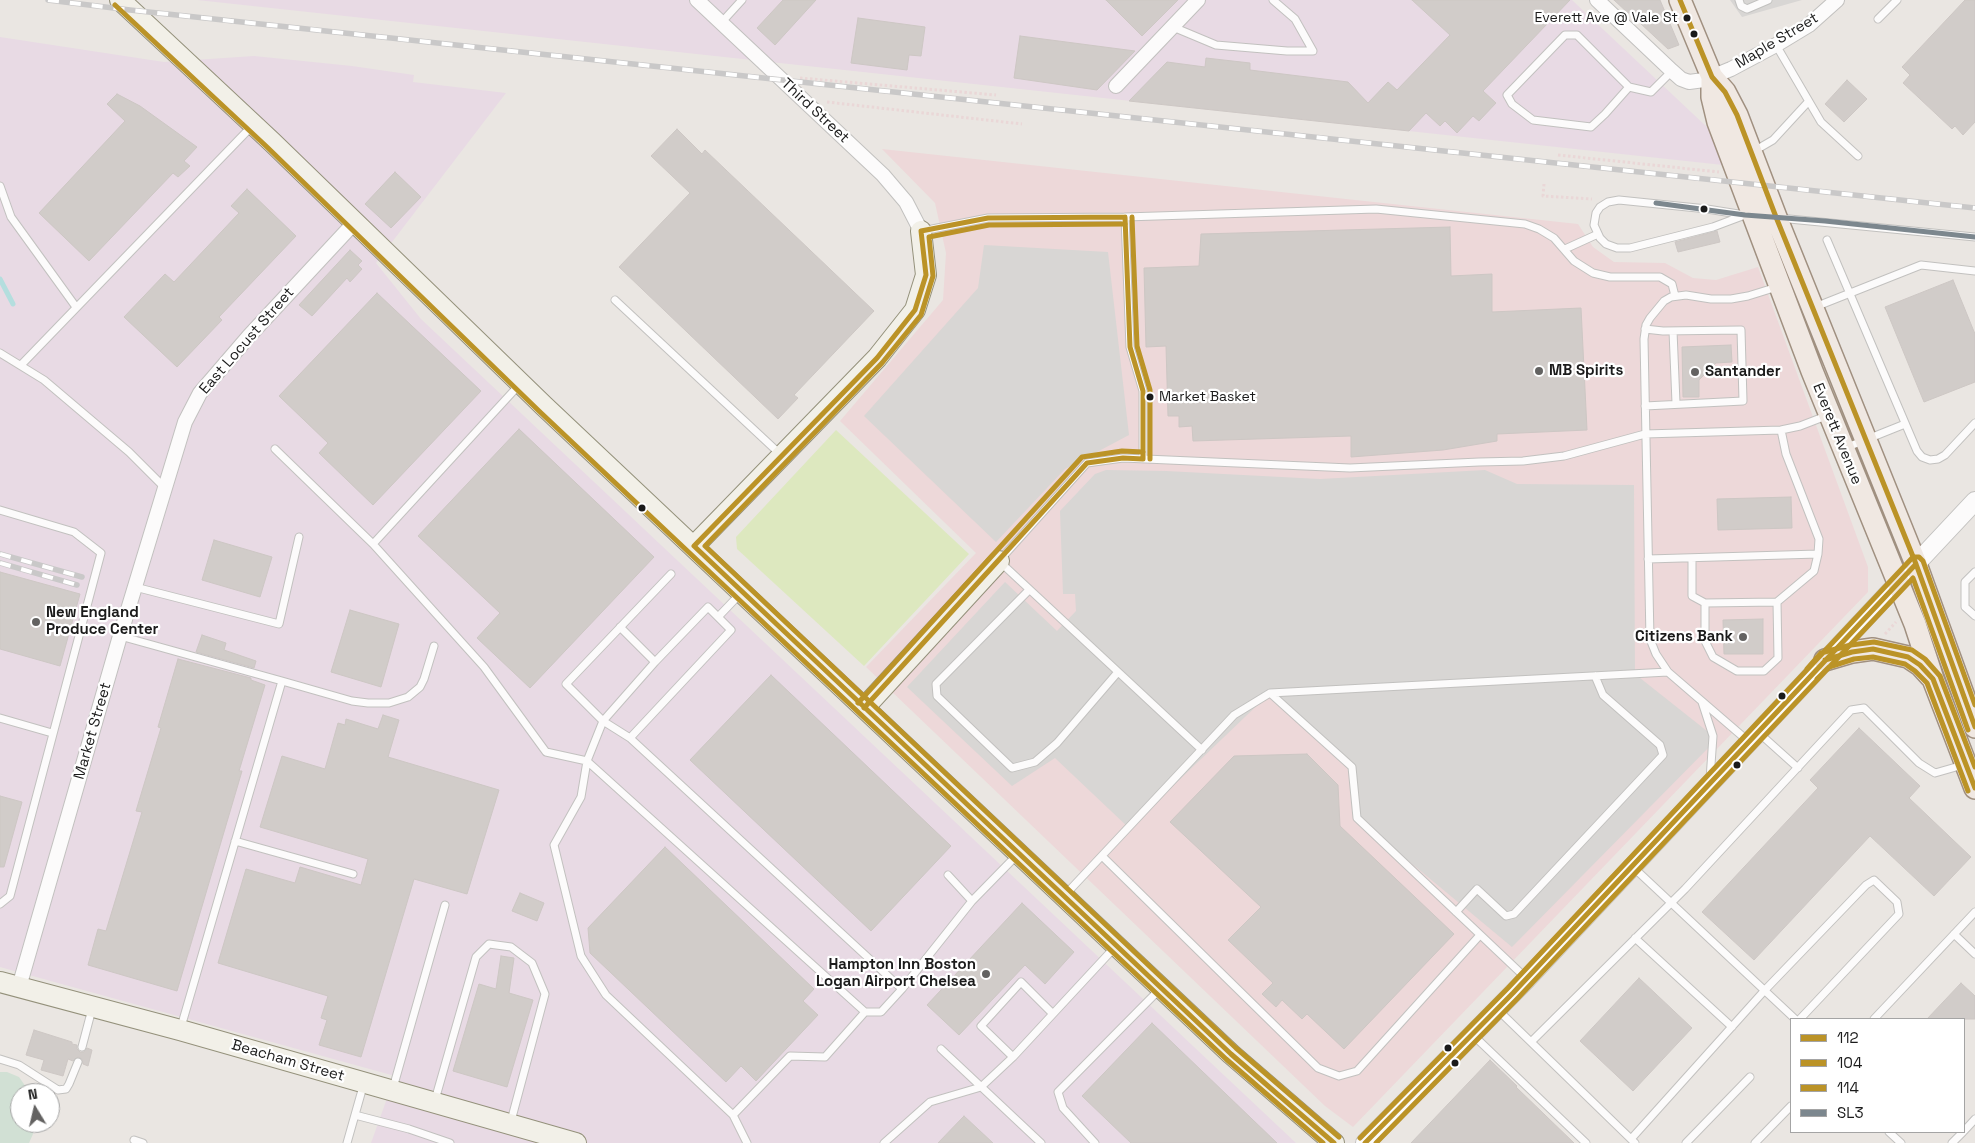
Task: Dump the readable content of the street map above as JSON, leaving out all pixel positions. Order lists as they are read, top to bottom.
{
  "streets": {
    "main road": ["Everett Avenue", "Beacham Street"],
    "street": [
      "Maple Street",
      "Third Street",
      "East Locust Street",
      "Market Street"
    ]
  },
  "crossings": [
    ["Maple Street", "Everett Avenue"],
    ["East Locust Street", "Market Street"],
    ["Market Street", "Beacham Street"]
  ],
  "places": [
    "Everett Ave @ Vale St",
    "MB Spirits",
    "Santander",
    "Market Basket",
    "New England Produce Center",
    "Citizens Bank",
    "Hampton Inn Boston Logan Airport Chelsea"
  ],
  "lines": [
    "transit line 112",
    "transit line 104",
    "transit line SL3",
    "transit line 114"
  ],
  "legend": [
    "112",
    "104",
    "114",
    "SL3"
  ],
  "north": "top"
}
